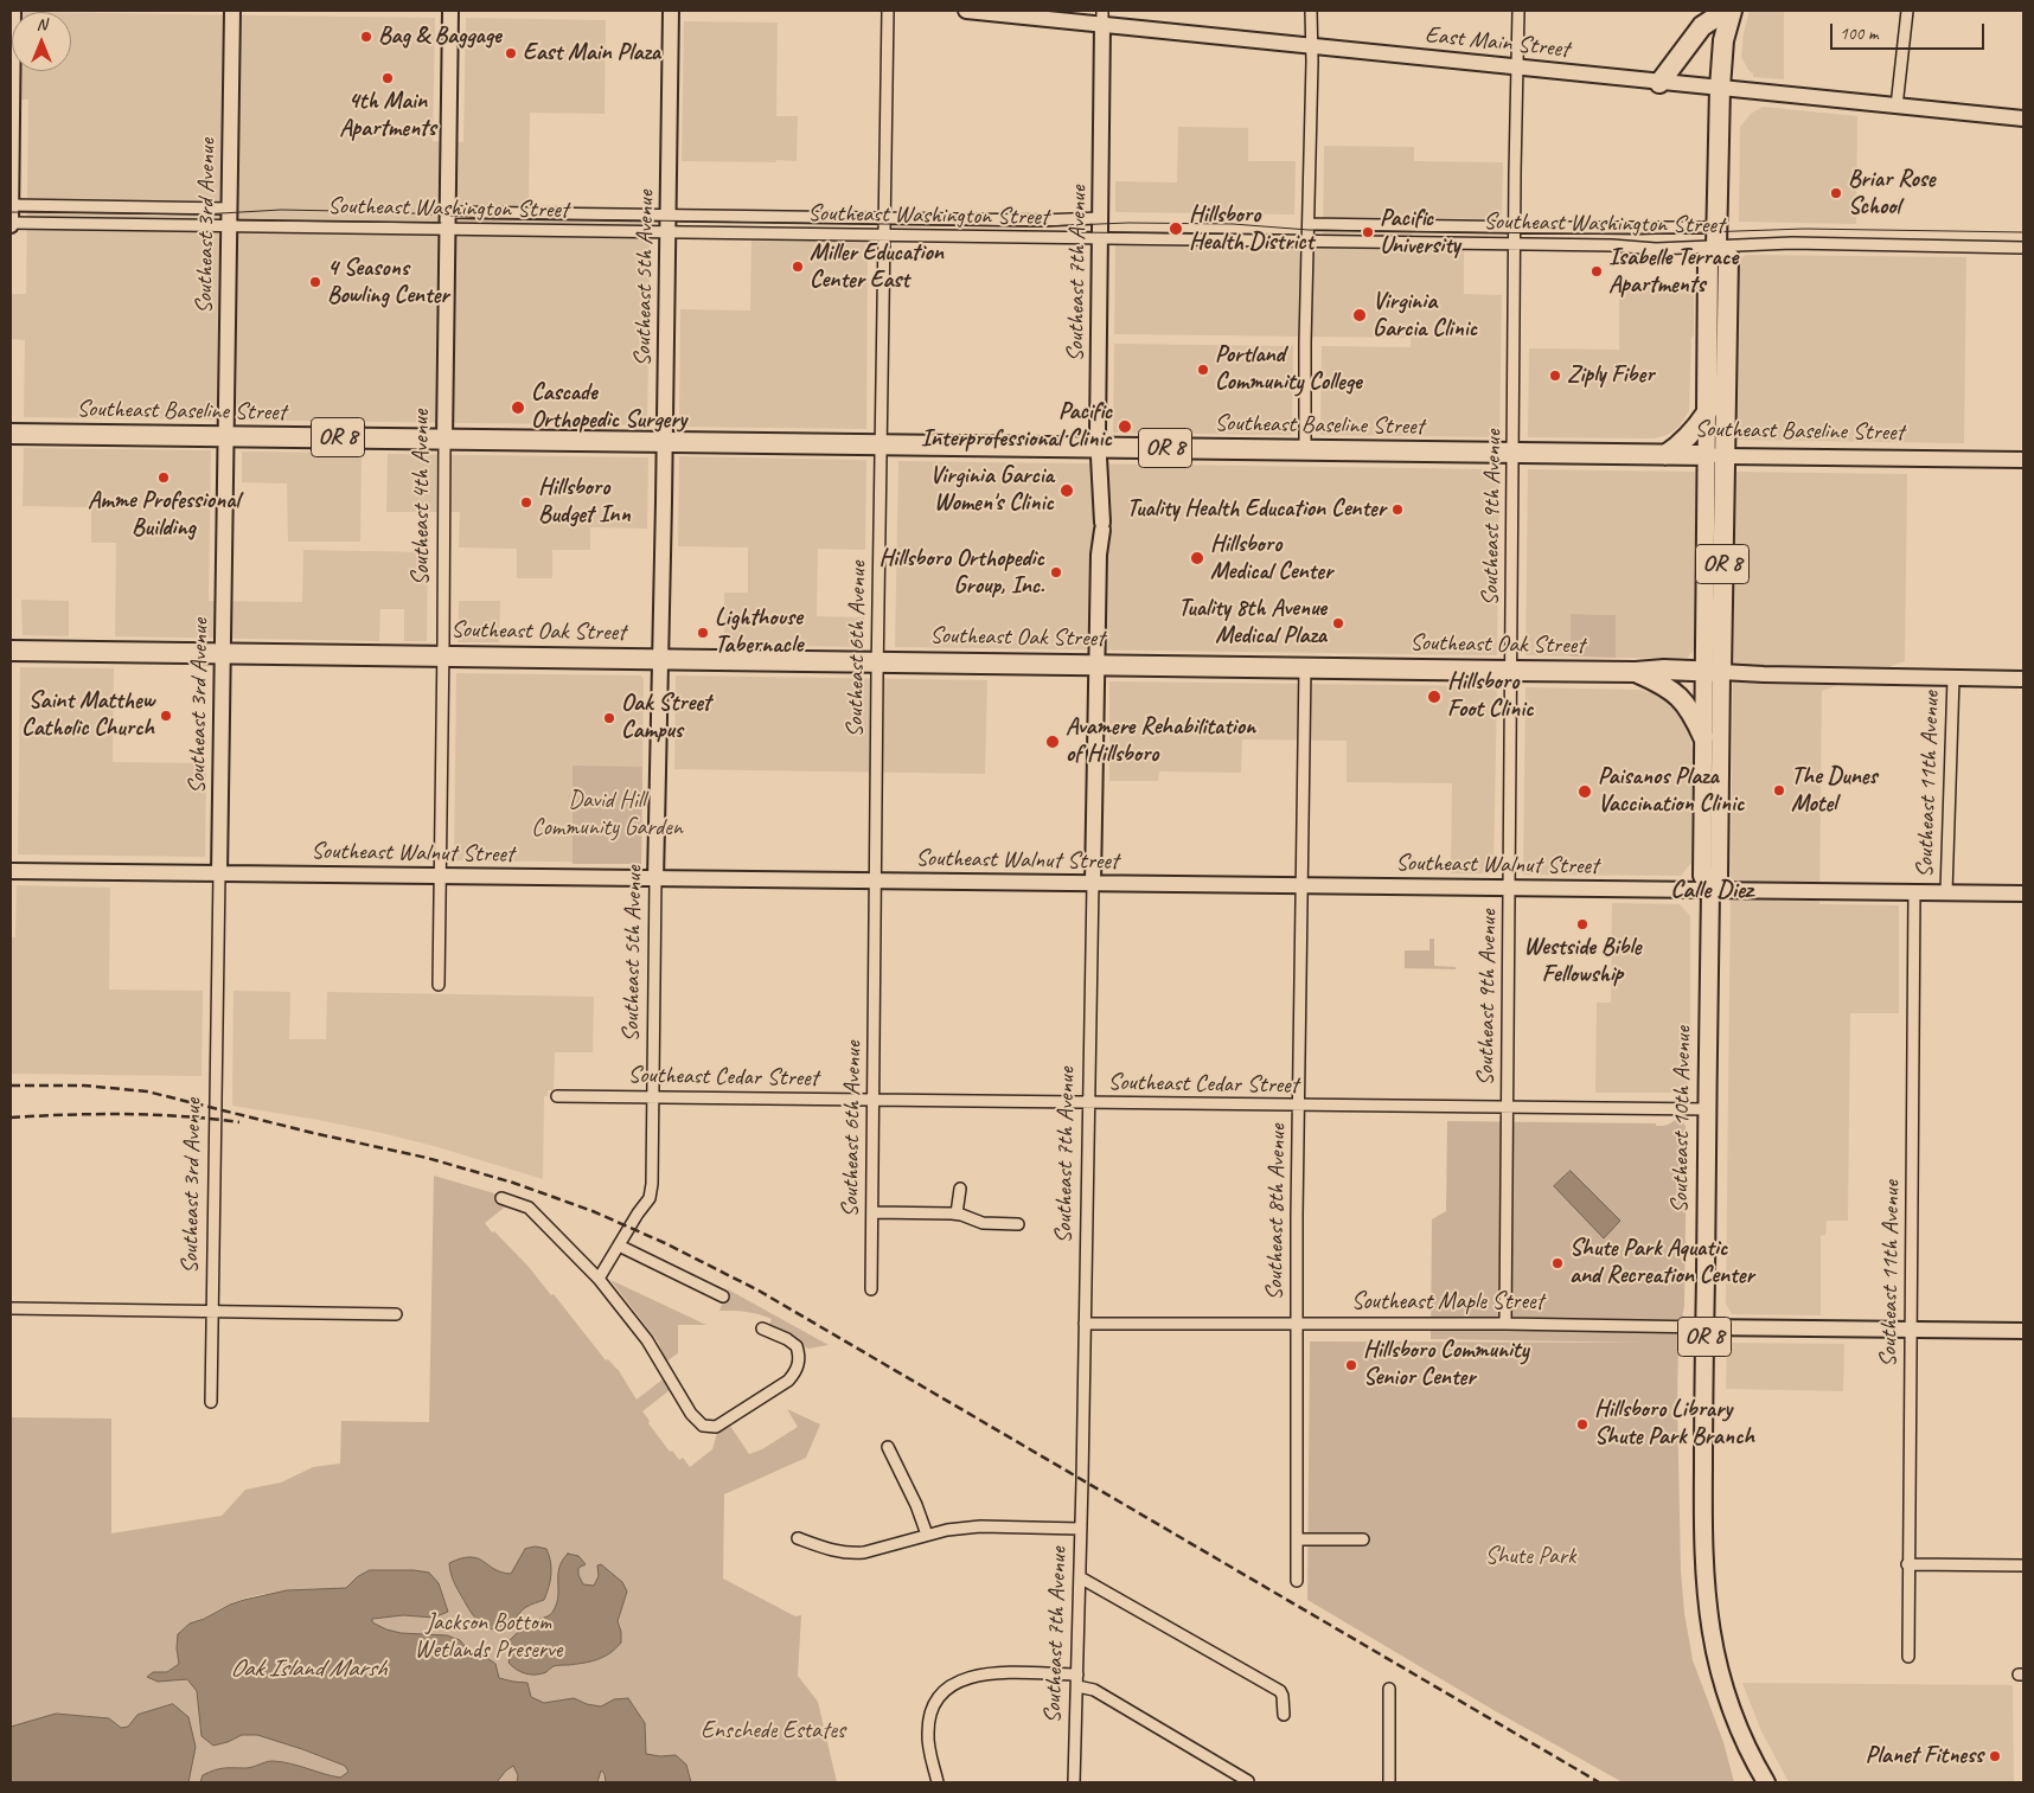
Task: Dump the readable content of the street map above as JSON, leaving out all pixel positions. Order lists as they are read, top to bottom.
{
  "streets": {
    "highway": [
      "Southeast Baseline Street",
      "OR 8",
      "Southeast Oak Street",
      "Southeast 10th Avenue"
    ],
    "street": [
      "East Main Street",
      "Southeast Washington Street",
      "Southeast 3rd Avenue",
      "Southeast 7th Avenue",
      "Southeast 5th Avenue",
      "Southeast 4th Avenue",
      "Southeast 9th Avenue",
      "Southeast 6th Avenue",
      "Southeast 11th Avenue",
      "Southeast Walnut Street",
      "Southeast Cedar Street",
      "Southeast 8th Avenue",
      "Southeast Maple Street"
    ]
  },
  "crossings": [
    ["East Main Street", "Southeast 7th Avenue"],
    ["East Main Street", "Southeast 9th Avenue"],
    ["East Main Street", "Southeast 10th Avenue"],
    ["Southeast Washington Street", "Southeast 3rd Avenue"],
    ["Southeast Washington Street", "Southeast 7th Avenue"],
    ["Southeast Washington Street", "Southeast 5th Avenue"],
    ["Southeast Washington Street", "Southeast 4th Avenue"],
    ["Southeast Washington Street", "Southeast 9th Avenue"],
    ["Southeast Washington Street", "Southeast 6th Avenue"],
    ["Southeast Washington Street", "Southeast 10th Avenue"],
    ["Southeast 3rd Avenue", "Southeast Baseline Street"],
    ["Southeast 3rd Avenue", "Southeast Oak Street"],
    ["Southeast 3rd Avenue", "Southeast Walnut Street"],
    ["Southeast 7th Avenue", "Southeast Baseline Street"],
    ["Southeast 7th Avenue", "Southeast Oak Street"],
    ["Southeast 7th Avenue", "Southeast Walnut Street"],
    ["Southeast 7th Avenue", "Southeast Cedar Street"],
    ["Southeast 7th Avenue", "Southeast Maple Street"],
    ["Southeast 5th Avenue", "Southeast Baseline Street"],
    ["Southeast 5th Avenue", "Southeast Oak Street"],
    ["Southeast 5th Avenue", "Southeast Walnut Street"],
    ["Southeast 5th Avenue", "Southeast Cedar Street"],
    ["Southeast Baseline Street", "Southeast 4th Avenue"],
    ["Southeast Baseline Street", "Southeast 9th Avenue"],
    ["Southeast Baseline Street", "Southeast 6th Avenue"],
    ["Southeast Baseline Street", "Southeast 10th Avenue"],
    ["OR 8", "Southeast Oak Street"],
    ["OR 8", "Southeast 10th Avenue"],
    ["Southeast 4th Avenue", "Southeast Oak Street"],
    ["Southeast 4th Avenue", "Southeast Walnut Street"],
    ["Southeast 9th Avenue", "Southeast Oak Street"],
    ["Southeast 9th Avenue", "Southeast Walnut Street"],
    ["Southeast 9th Avenue", "Southeast Cedar Street"],
    ["Southeast 9th Avenue", "Southeast Maple Street"],
    ["Southeast Oak Street", "Southeast 6th Avenue"],
    ["Southeast Oak Street", "Southeast 11th Avenue"],
    ["Southeast Oak Street", "Southeast 10th Avenue"],
    ["Southeast Oak Street", "Southeast 8th Avenue"],
    ["Southeast 6th Avenue", "Southeast Walnut Street"],
    ["Southeast 6th Avenue", "Southeast Cedar Street"],
    ["Southeast 11th Avenue", "Southeast Walnut Street"],
    ["Southeast 11th Avenue", "Southeast Maple Street"],
    ["Southeast Walnut Street", "Southeast 10th Avenue"],
    ["Southeast Walnut Street", "Southeast 8th Avenue"],
    ["Southeast Cedar Street", "Southeast 10th Avenue"],
    ["Southeast Cedar Street", "Southeast 8th Avenue"],
    ["Southeast 10th Avenue", "Southeast Maple Street"],
    ["Southeast 8th Avenue", "Southeast Maple Street"]
  ],
  "districts": ["Calle Diez"],
  "water": ["Oak Island Marsh"],
  "parks": [
    "David Hill Community Garden",
    "Shute Park",
    "Jackson Bottom Wetlands Preserve",
    "Enschede Estates"
  ],
  "places": [
    "Bag & Baggage",
    "East Main Plaza",
    "4th Main Apartments",
    "Briar Rose School",
    "Hillsboro Health District",
    "Pacific University",
    "Miller Education Center East",
    "Isabelle Terrace Apartments",
    "4 Seasons Bowling Center",
    "Virginia Garcia Clinic",
    "Portland Community College",
    "Ziply Fiber",
    "Cascade Orthopedic Surgery",
    "Pacific Interprofessional Clinic",
    "Amme Professional Building",
    "Virginia Garcia Women's Clinic",
    "Hillsboro Budget Inn",
    "Tuality Health Education Center",
    "Hillsboro Medical Center",
    "Hillsboro Orthopedic Group, Inc.",
    "Tuality 8th Avenue Medical Plaza",
    "Lighthouse Tabernacle",
    "Hillsboro Foot Clinic",
    "Saint Matthew Catholic Church",
    "Oak Street Campus",
    "Avamere Rehabilitation of Hillsboro",
    "The Dunes Motel",
    "Paisanos Plaza Vaccination Clinic",
    "Westside Bible Fellowship",
    "Shute Park Aquatic and Recreation Center",
    "Hillsboro Community Senior Center",
    "Hillsboro Library Shute Park Branch",
    "Planet Fitness"
  ],
  "scale_bar": "100 m",
  "north": "top"
}
